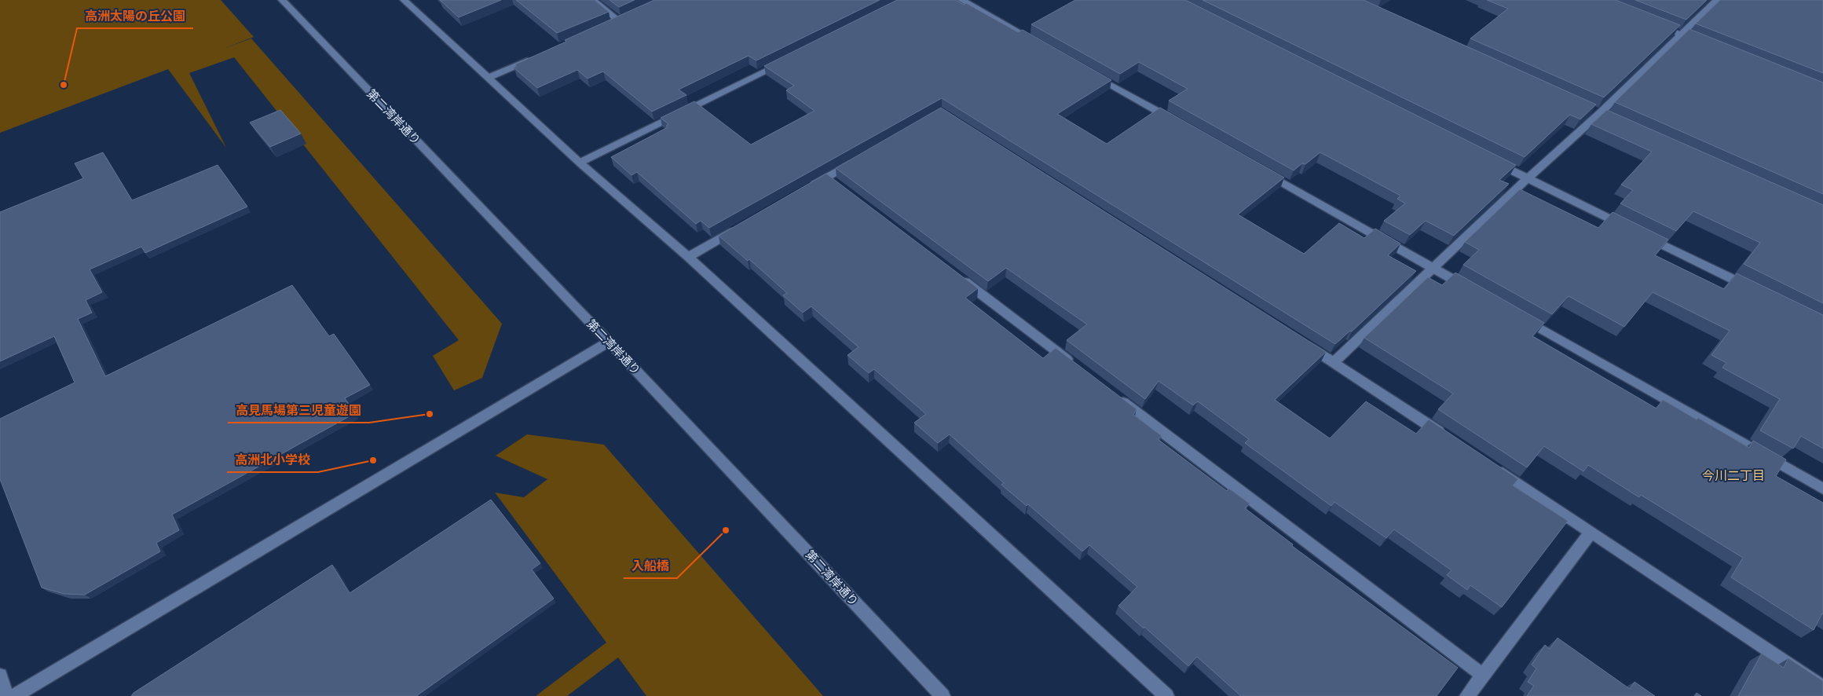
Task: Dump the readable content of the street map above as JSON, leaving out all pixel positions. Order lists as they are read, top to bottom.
{
  "streets": {
    "street": ["第二湾岸通り"]
  },
  "districts": ["今川二丁目"],
  "places": [
    "高洲太陽の丘公園",
    "高見馬場第三児童遊園",
    "高洲北小学校",
    "入船橋"
  ]
}
